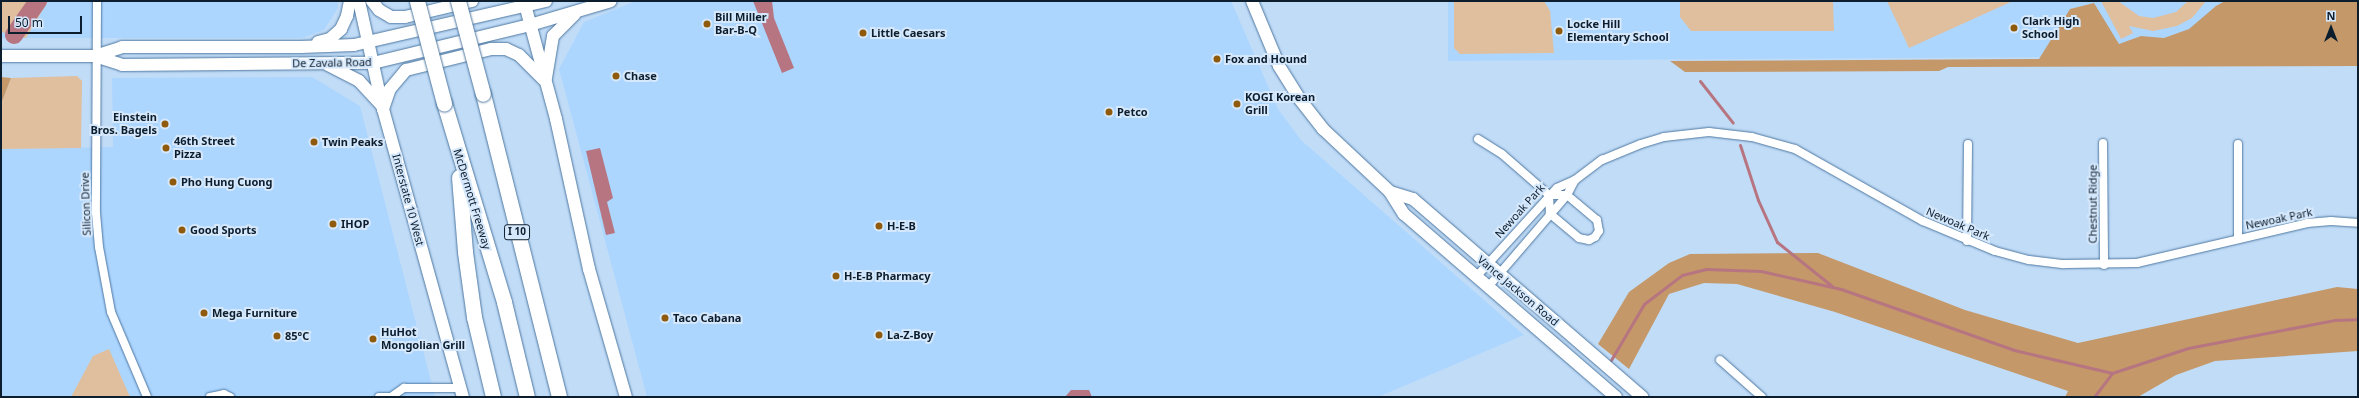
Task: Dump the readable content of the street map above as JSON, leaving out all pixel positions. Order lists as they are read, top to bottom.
{
  "streets": {
    "highway": ["McDermott Freeway", "I 10"],
    "main road": ["De Zavala Road", "Interstate 10 West", "Vance Jackson Road"],
    "street": ["Silicon Drive", "Chestnut Ridge", "Newoak Park"]
  },
  "crossings": [
    ["De Zavala Road", "Interstate 10 West"],
    ["De Zavala Road", "Silicon Drive"],
    ["Chestnut Ridge", "Newoak Park"],
    ["Newoak Park", "Vance Jackson Road"]
  ],
  "places": [
    "Bill Miller Bar-B-Q",
    "Clark High School",
    "Locke Hill Elementary School",
    "Little Caesars",
    "Fox and Hound",
    "Chase",
    "KOGI Korean Grill",
    "Petco",
    "Einstein Bros. Bagels",
    "Twin Peaks",
    "46th Street Pizza",
    "Pho Hung Cuong",
    "IHOP",
    "H-E-B",
    "Good Sports",
    "H-E-B Pharmacy",
    "Mega Furniture",
    "Taco Cabana",
    "La-Z-Boy",
    "85°C",
    "HuHot Mongolian Grill"
  ],
  "scale_bar": "50 m",
  "north": "top"
}
